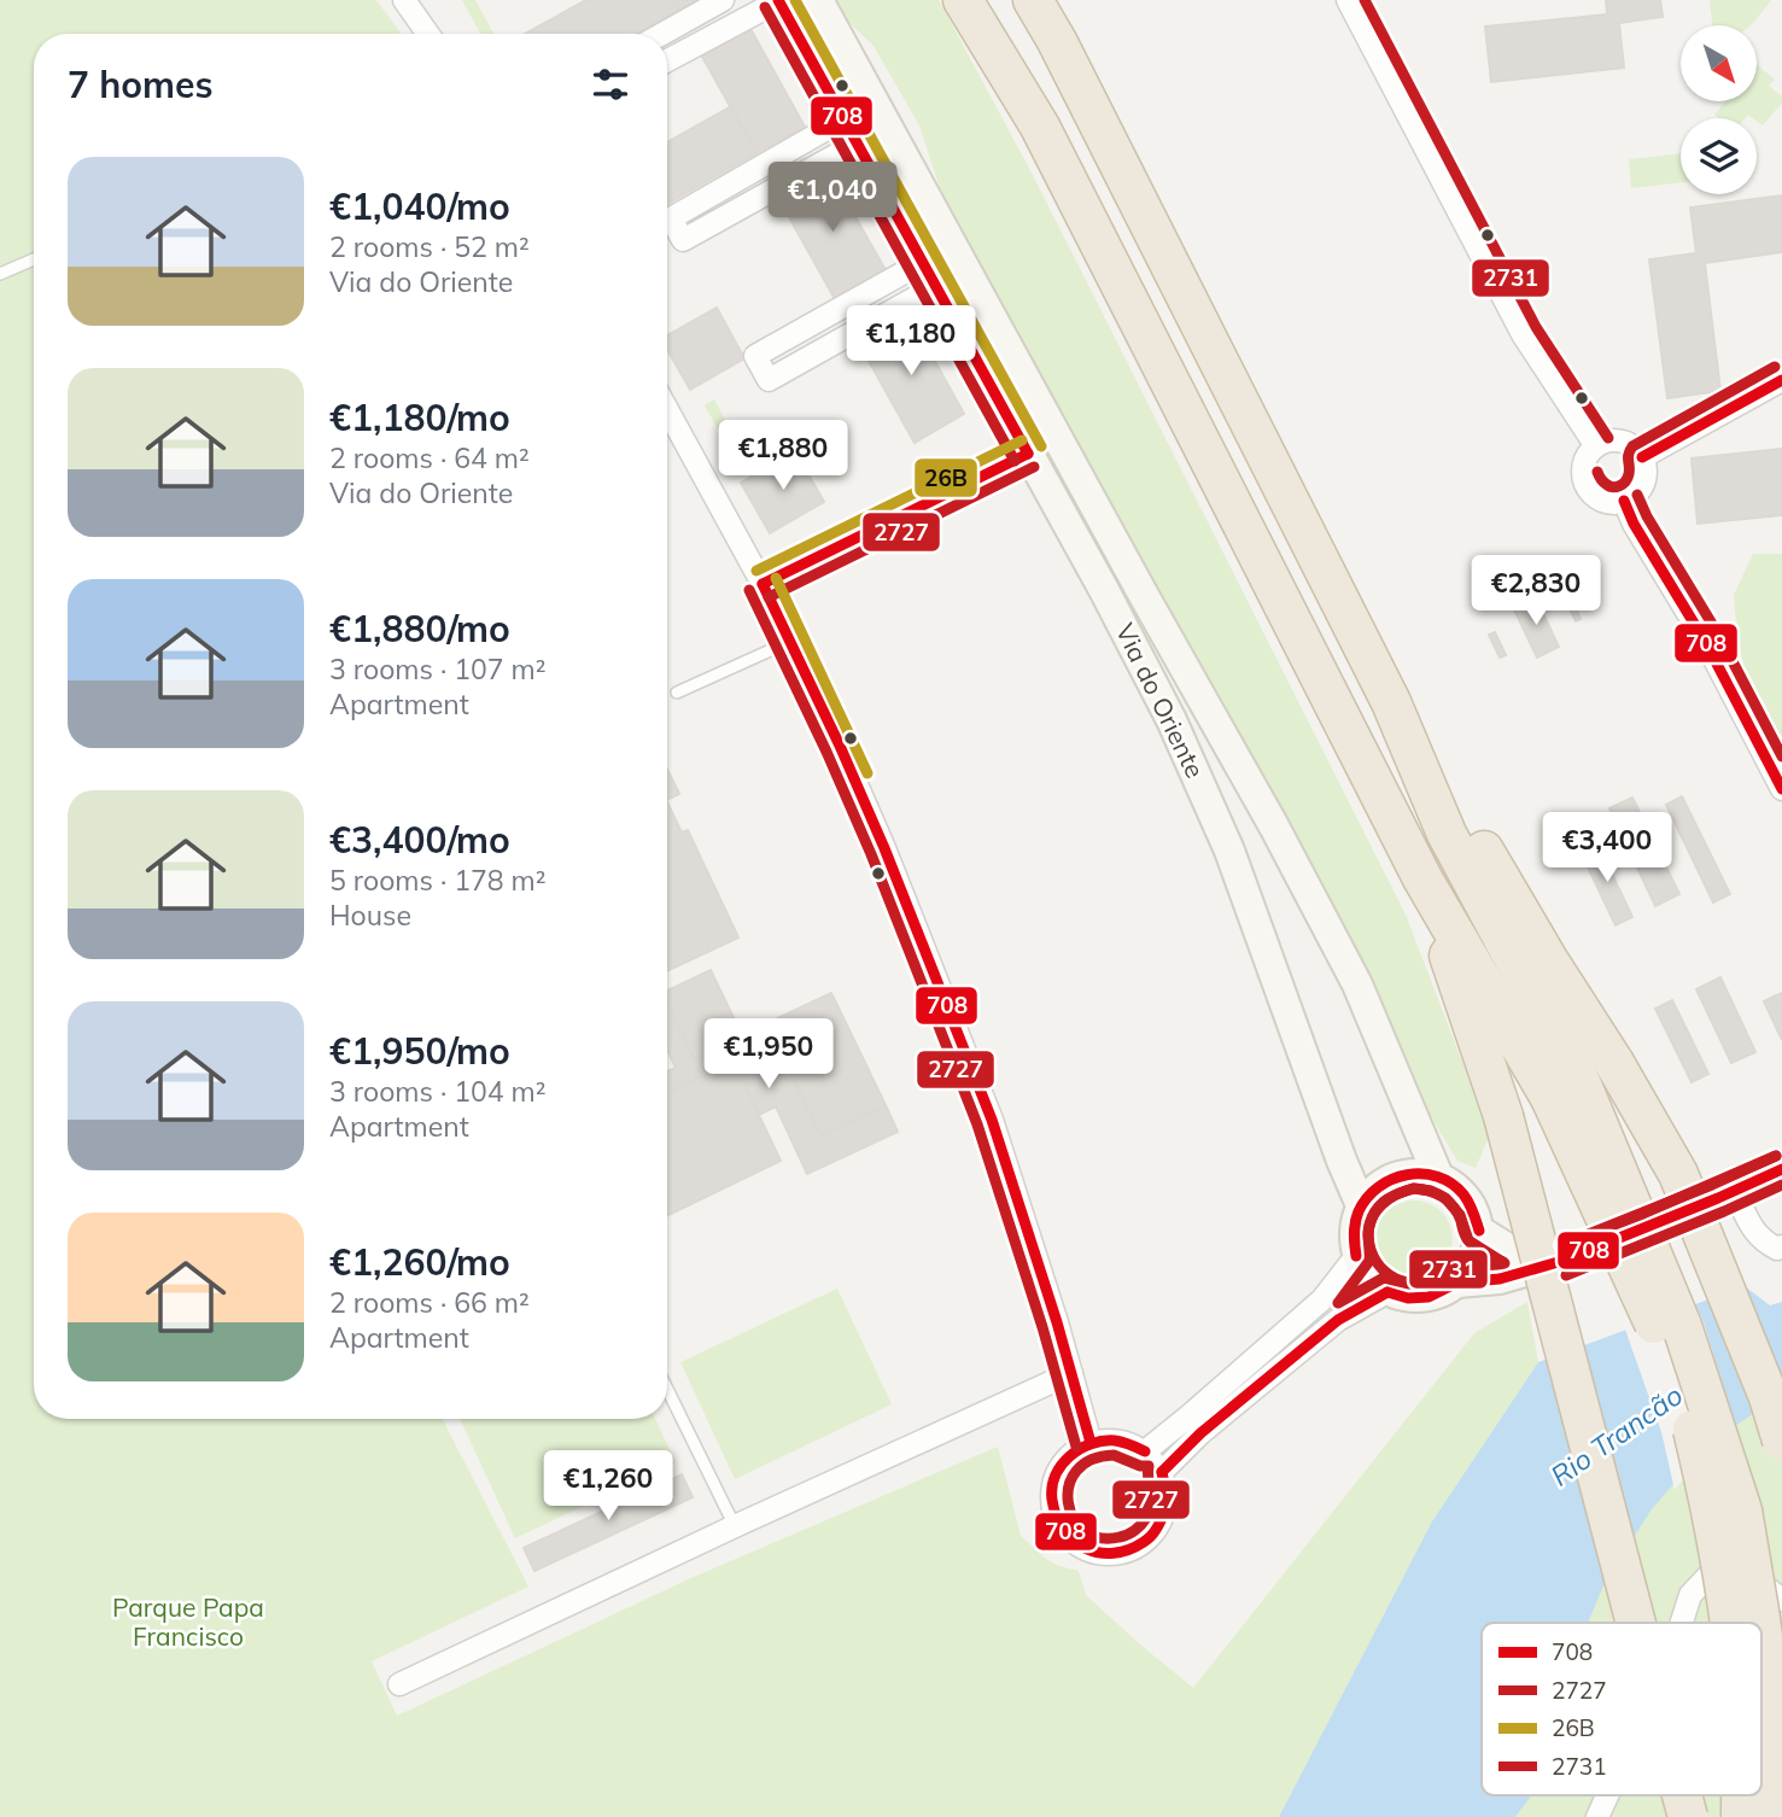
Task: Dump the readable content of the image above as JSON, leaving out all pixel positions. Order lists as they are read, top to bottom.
{
  "streets": {
    "street": ["Via do Oriente"]
  },
  "water": ["Rio Trancão"],
  "parks": ["Parque Papa Francisco"],
  "lines": [
    "transit line 708",
    "transit line 26B",
    "transit line 2731",
    "transit line 2727"
  ],
  "legend": [
    "708",
    "2727",
    "26B",
    "2731"
  ],
  "north": "bottom right",
  "page": {
    "heading": "7 homes",
    "list": [
      {
        "name": "€1,040/mo",
        "note": "2 rooms · 52 m² · Via do Oriente"
      },
      {
        "name": "€1,180/mo",
        "note": "2 rooms · 64 m² · Via do Oriente"
      },
      {
        "name": "€1,880/mo",
        "note": "3 rooms · 107 m² · Apartment"
      },
      {
        "name": "€3,400/mo",
        "note": "5 rooms · 178 m² · House"
      },
      {
        "name": "€1,950/mo",
        "note": "3 rooms · 104 m² · Apartment"
      },
      {
        "name": "€1,260/mo",
        "note": "2 rooms · 66 m² · Apartment"
      }
    ],
    "price": [
      "€1,040",
      "€1,180",
      "€1,880",
      "€2,830",
      "€3,400",
      "€1,950",
      "€1,260"
    ]
  }
}
